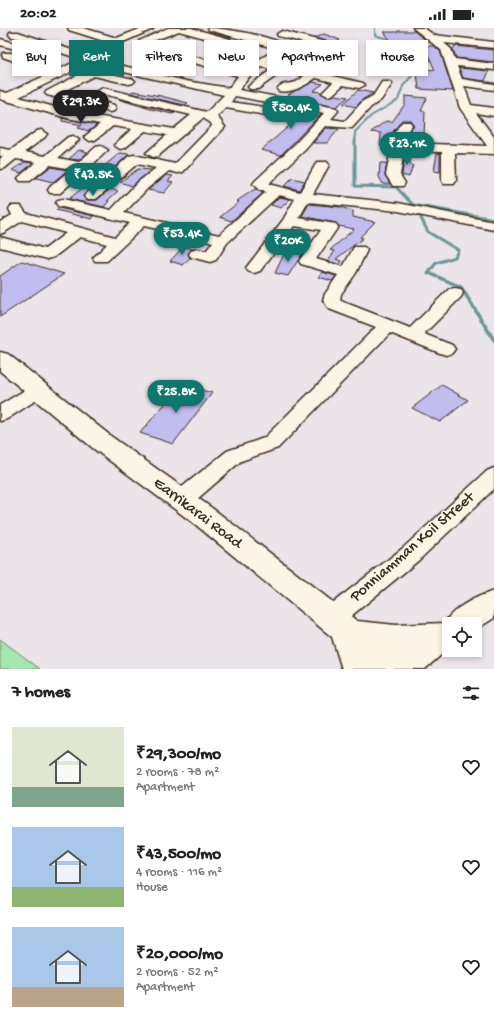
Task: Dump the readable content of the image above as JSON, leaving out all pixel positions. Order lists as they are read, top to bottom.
{
  "streets": {
    "main road": ["Earrikarai Road"],
    "street": ["Ponniamman Koil Street"]
  },
  "crossings": [
    ["Earrikarai Road", "Ponniamman Koil Street"]
  ],
  "page": {
    "status": "20:02",
    "chip": [
      "Buy",
      "Rent",
      "Filters",
      "New",
      "Apartment",
      "House"
    ],
    "price": [
      "₹29.3K",
      "₹50.4K",
      "₹23.1K",
      "₹43.5K",
      "₹53.4K",
      "₹20K",
      "₹25.8K"
    ],
    "heading": "7 homes",
    "list": [
      {
        "name": "₹29,300/mo",
        "note": "2 rooms · 78 m² · Apartment"
      },
      {
        "name": "₹43,500/mo",
        "note": "4 rooms · 116 m² · House"
      },
      {
        "name": "₹20,000/mo",
        "note": "2 rooms · 52 m² · Apartment"
      }
    ]
  }
}
